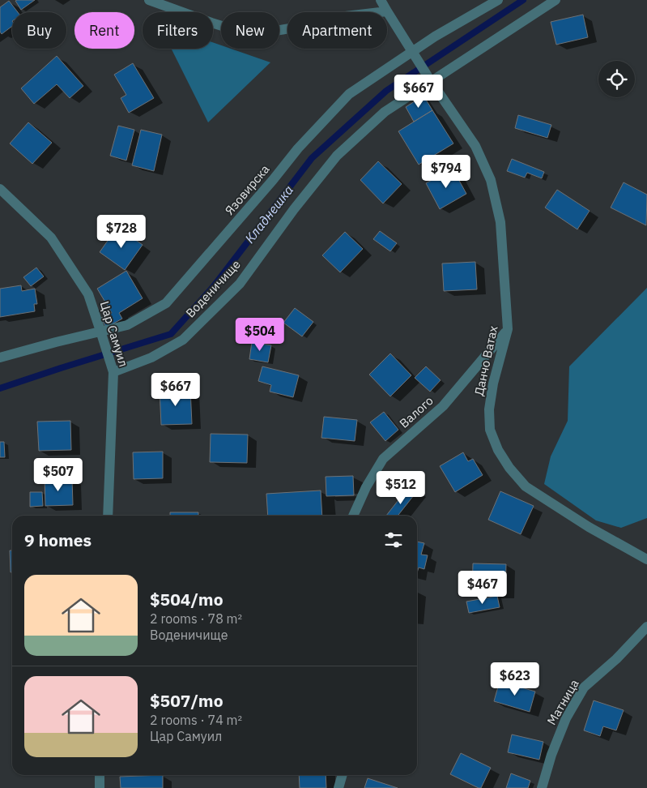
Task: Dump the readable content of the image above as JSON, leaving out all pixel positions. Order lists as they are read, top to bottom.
{
  "streets": {
    "street": [
      "Язовирска",
      "Воденичище",
      "Цар Самуил",
      "Данчо Ватах",
      "Валого",
      "Матница"
    ]
  },
  "crossings": [
    ["Язовирска", "Цар Самуил"],
    ["Язовирска", "Данчо Ватах"],
    ["Воденичище", "Цар Самуил"],
    ["Воденичище", "Данчо Ватах"],
    ["Данчо Ватах", "Валого"]
  ],
  "water": ["Кладнешка"],
  "page": {
    "chip": [
      "Buy",
      "Rent",
      "Filters",
      "New",
      "Apartment"
    ],
    "price": [
      "$667",
      "$794",
      "$728",
      "$504",
      "$667",
      "$507",
      "$512",
      "$467",
      "$623"
    ],
    "heading": "9 homes",
    "list": [
      {
        "name": "$504/mo",
        "note": "2 rooms · 78 m² · Воденичище"
      },
      {
        "name": "$507/mo",
        "note": "2 rooms · 74 m² · Цар Самуил"
      }
    ]
  }
}
